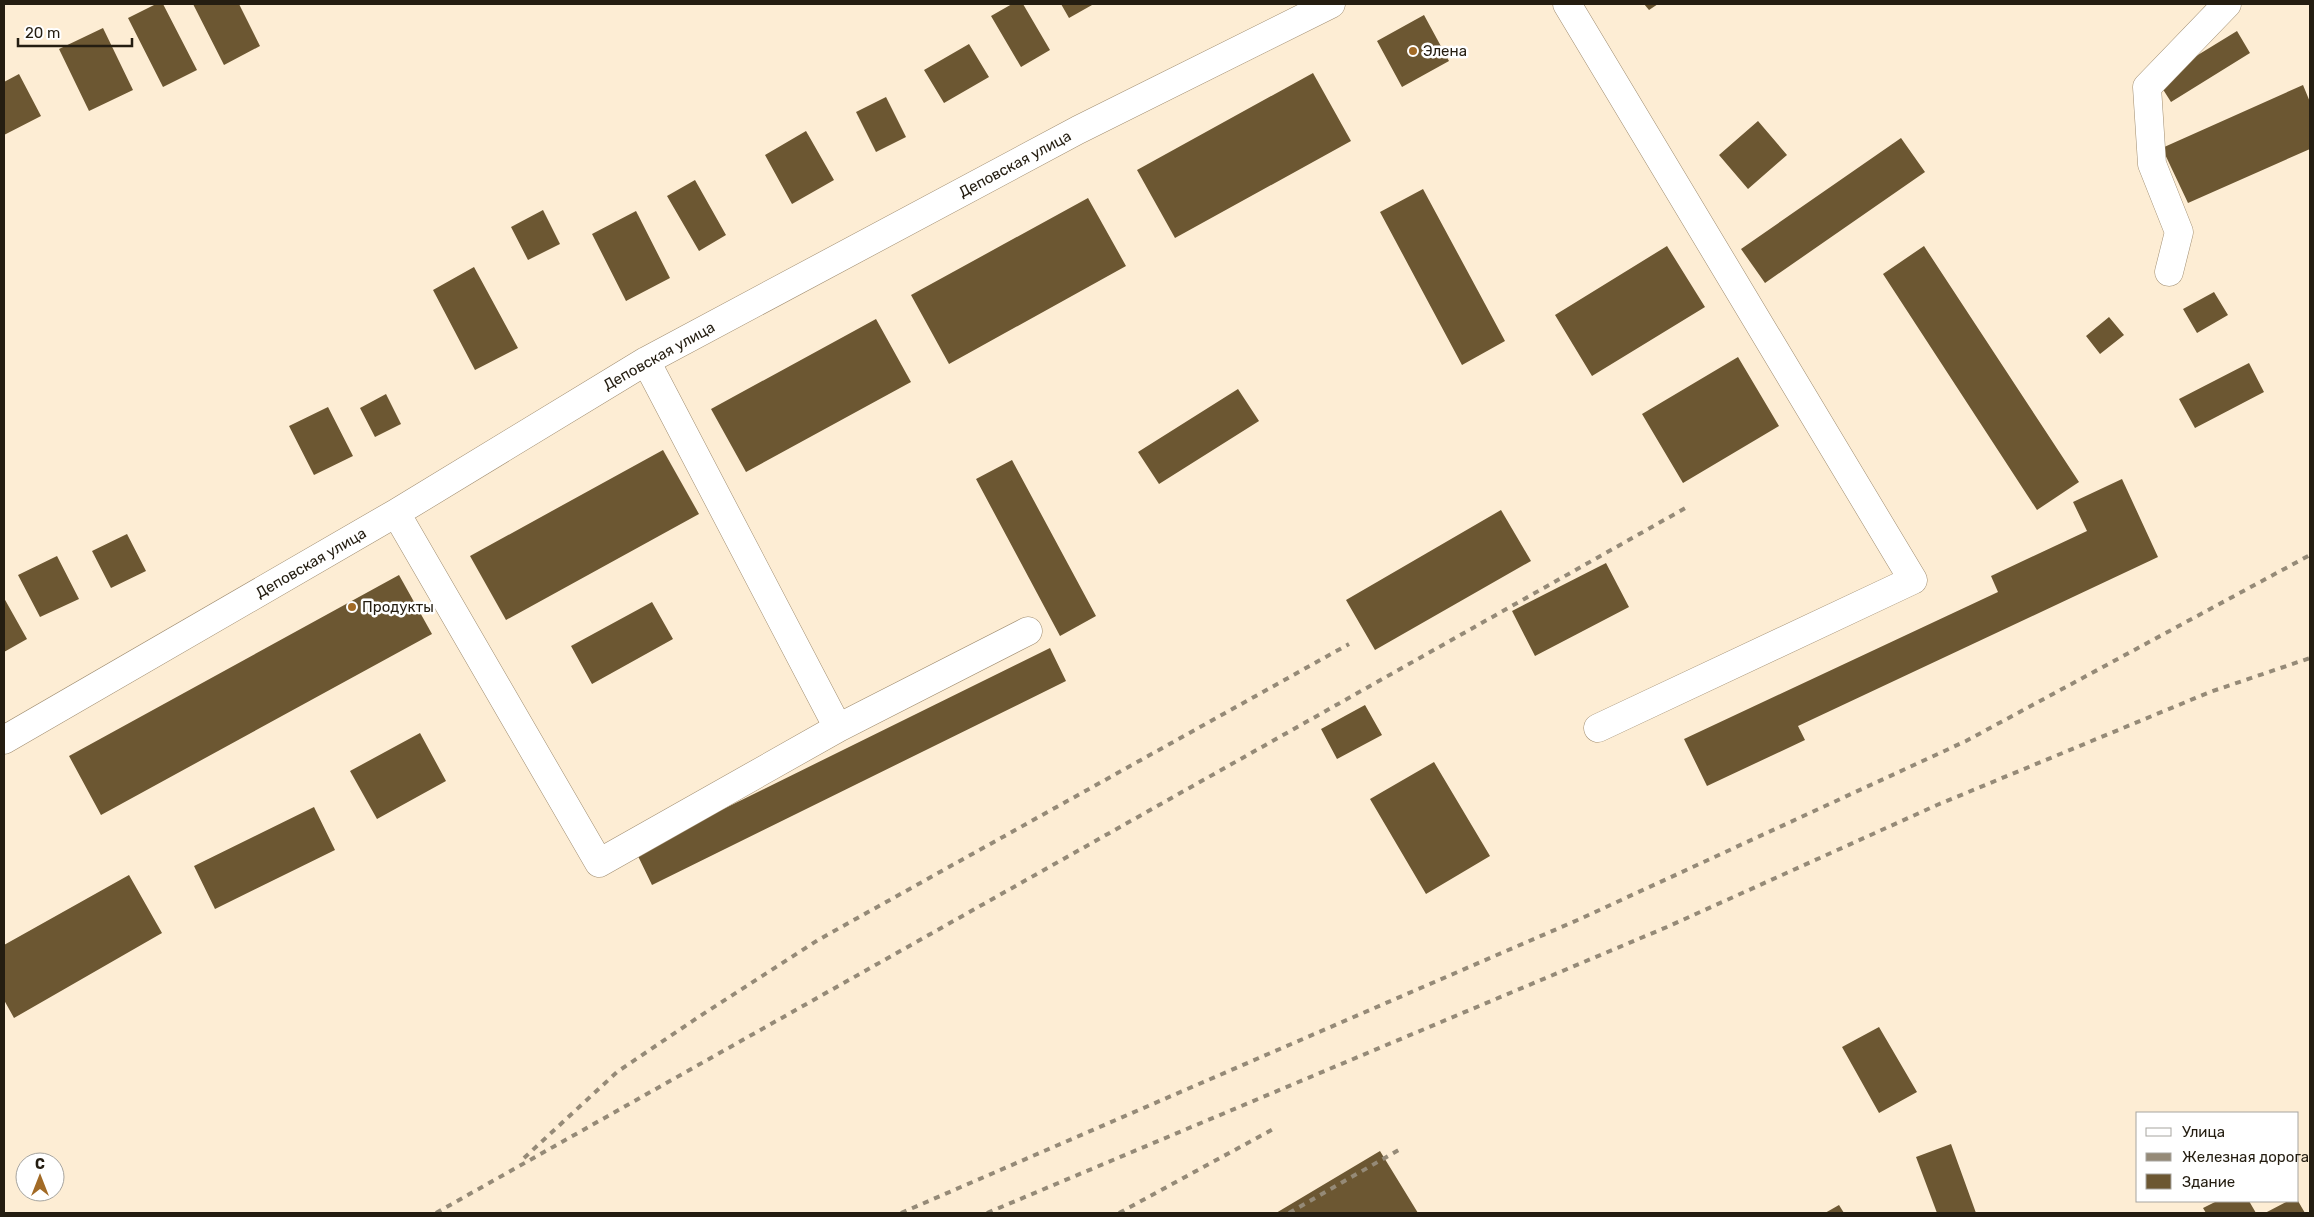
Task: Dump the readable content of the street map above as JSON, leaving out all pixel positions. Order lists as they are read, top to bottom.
{
  "streets": {
    "street": ["Деповская улица"]
  },
  "places": ["Элена", "Продукты"],
  "legend": ["Улица", "Железная дорога", "Здание"],
  "scale_bar": "20 m",
  "north": "top"
}
